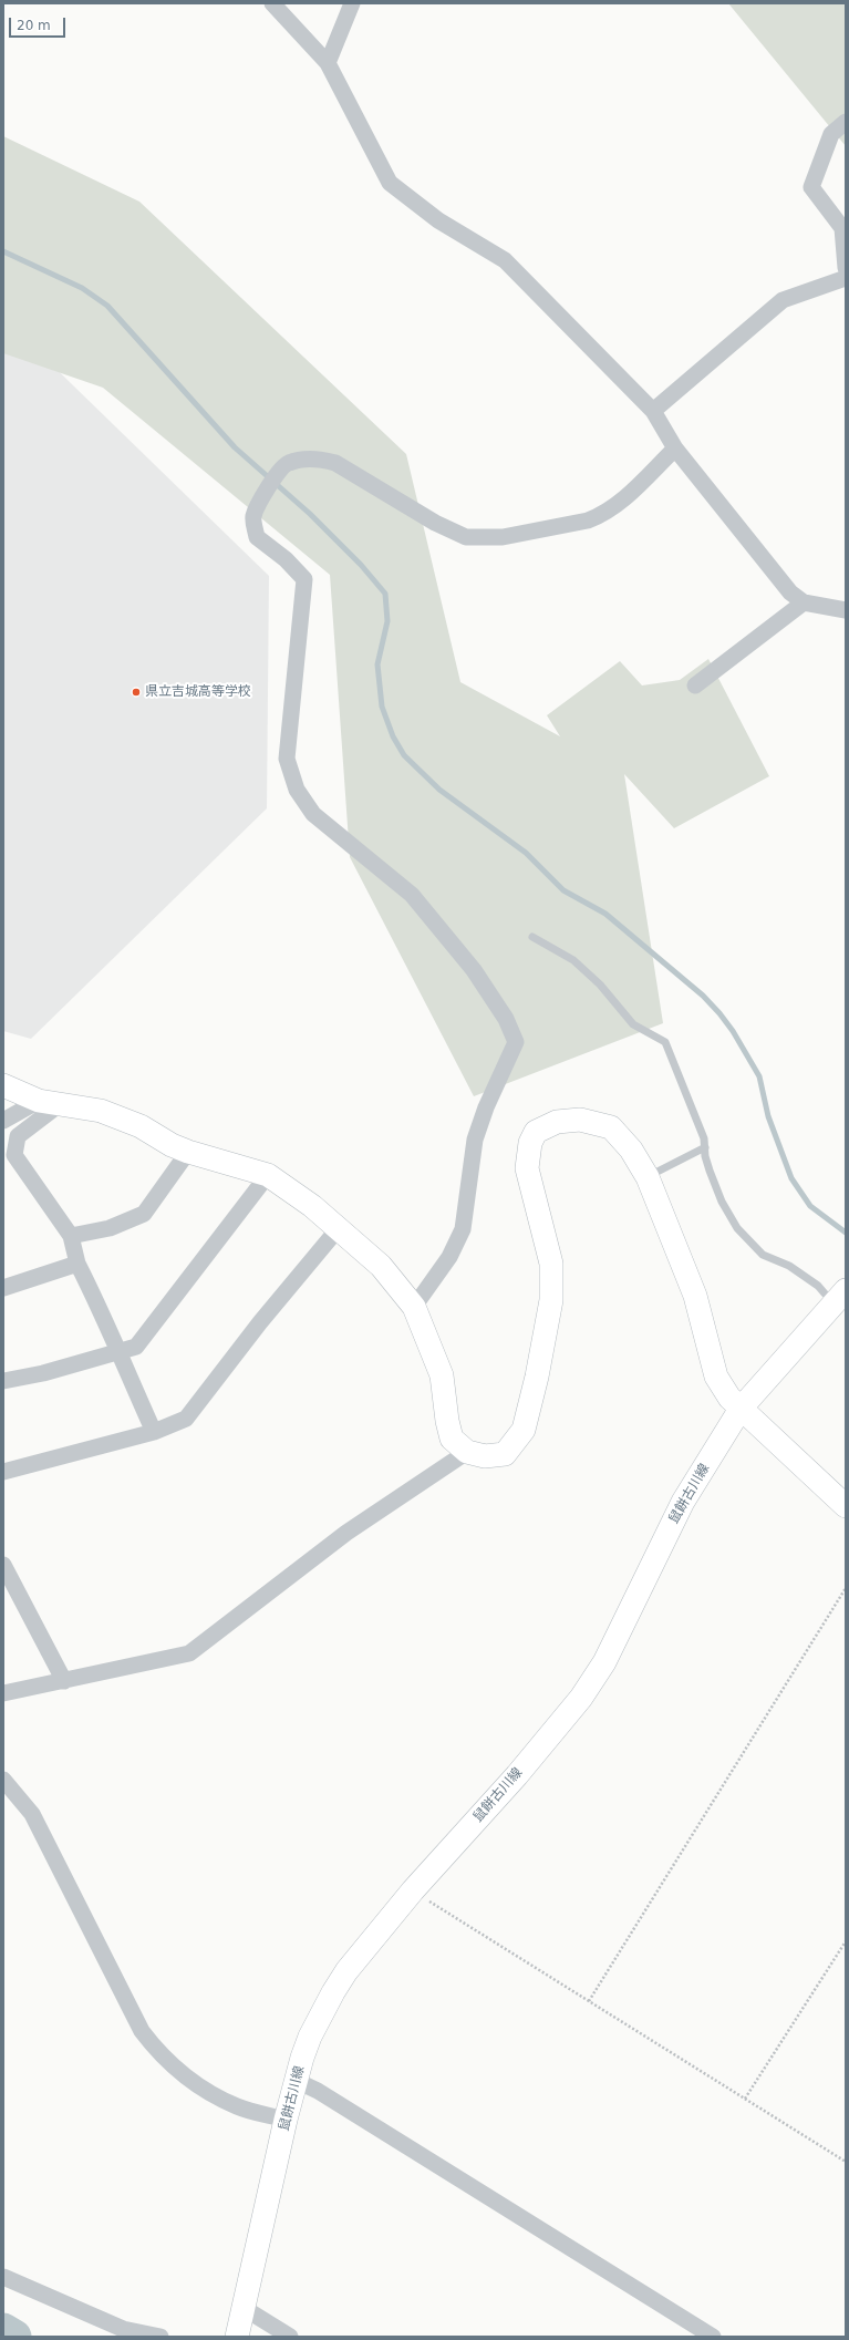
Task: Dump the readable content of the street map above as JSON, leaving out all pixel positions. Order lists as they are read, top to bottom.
{
  "streets": {
    "street": ["鼠餅古川線"]
  },
  "places": ["県立吉城高等学校"],
  "scale_bar": "20 m"
}
